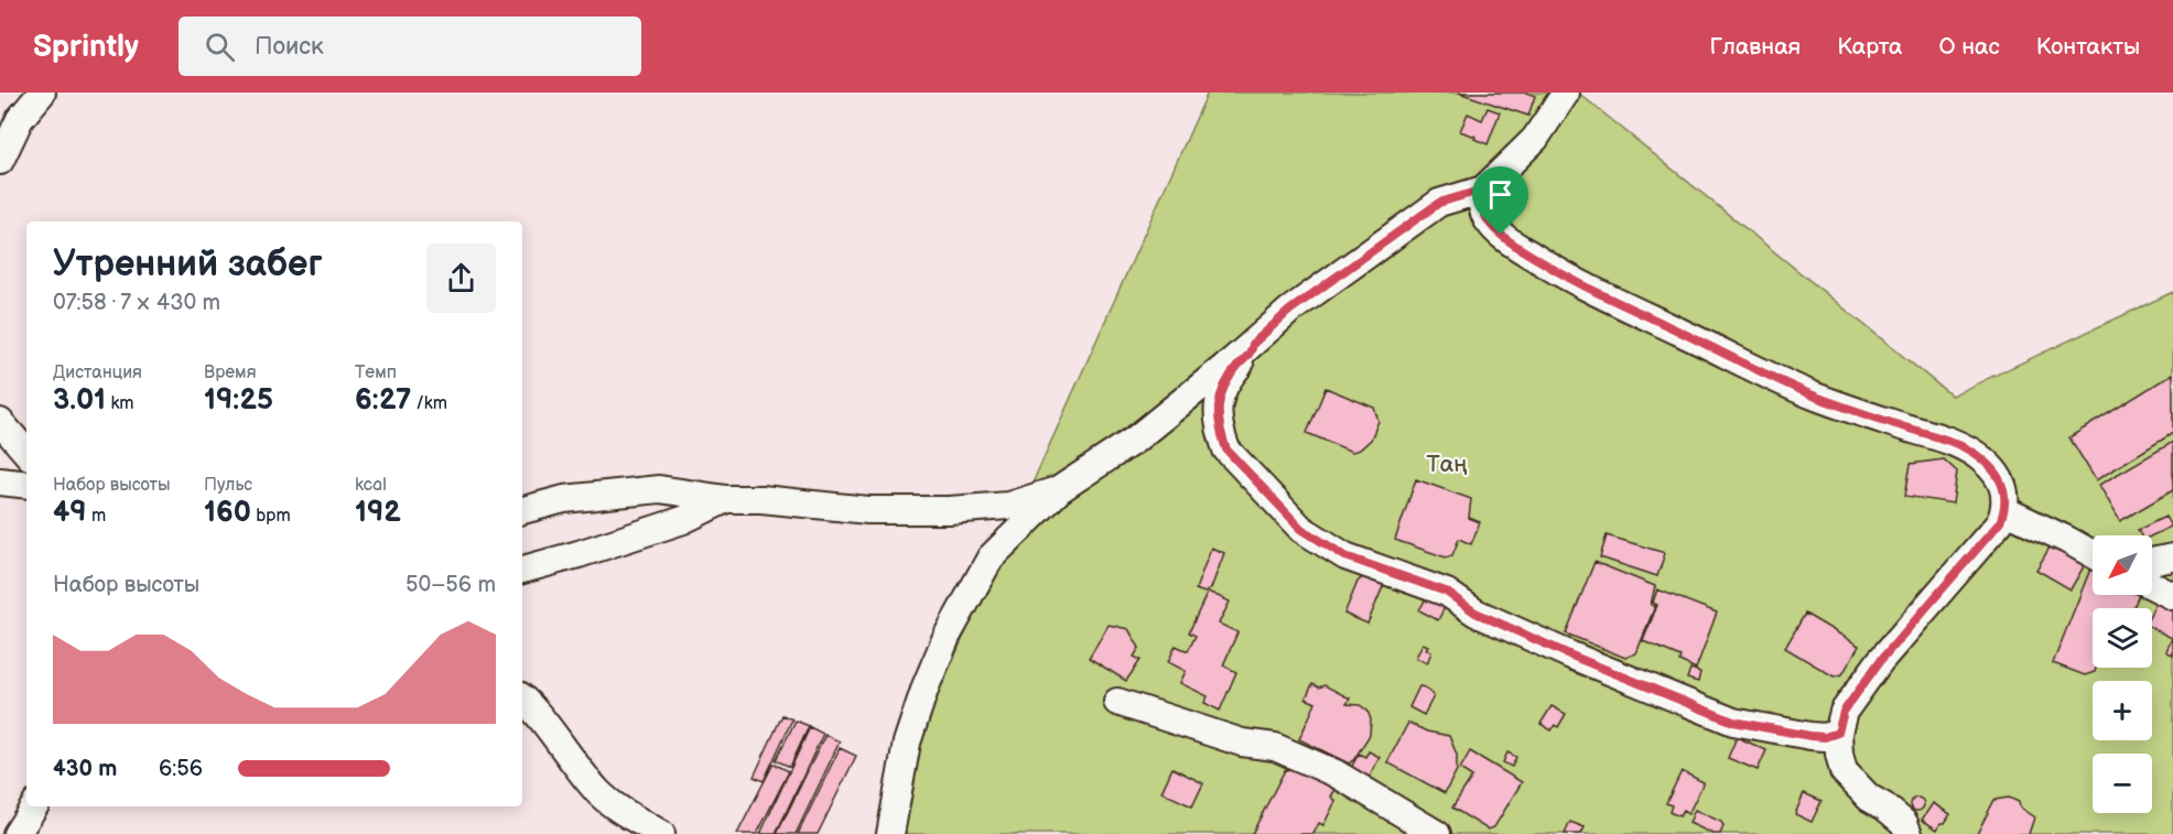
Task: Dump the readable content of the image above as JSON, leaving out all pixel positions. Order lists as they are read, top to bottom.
{
  "parks": ["Таң"],
  "north": "bottom left",
  "page": {
    "header": "Sprintly",
    "search": "Поиск",
    "nav": [
      "Главная",
      "Карта",
      "О нас",
      "Контакты"
    ],
    "heading": ["Утренний забег", "07:58 · 7 × 430 m"],
    "stats": [
      ["Дистанция", "3.01 km"],
      ["Время", "19:25"],
      ["Темп", "6:27 /km"],
      ["Набор высоты", "49 m"],
      ["Пульс", "160 bpm"],
      ["kcal", "192"]
    ],
    "map_buttons": ["+", "−"],
    "chart": ["Набор высоты", "50–56 m"],
    "list": [
      {
        "name": "430 m",
        "note": "6:56"
      }
    ]
  }
}
